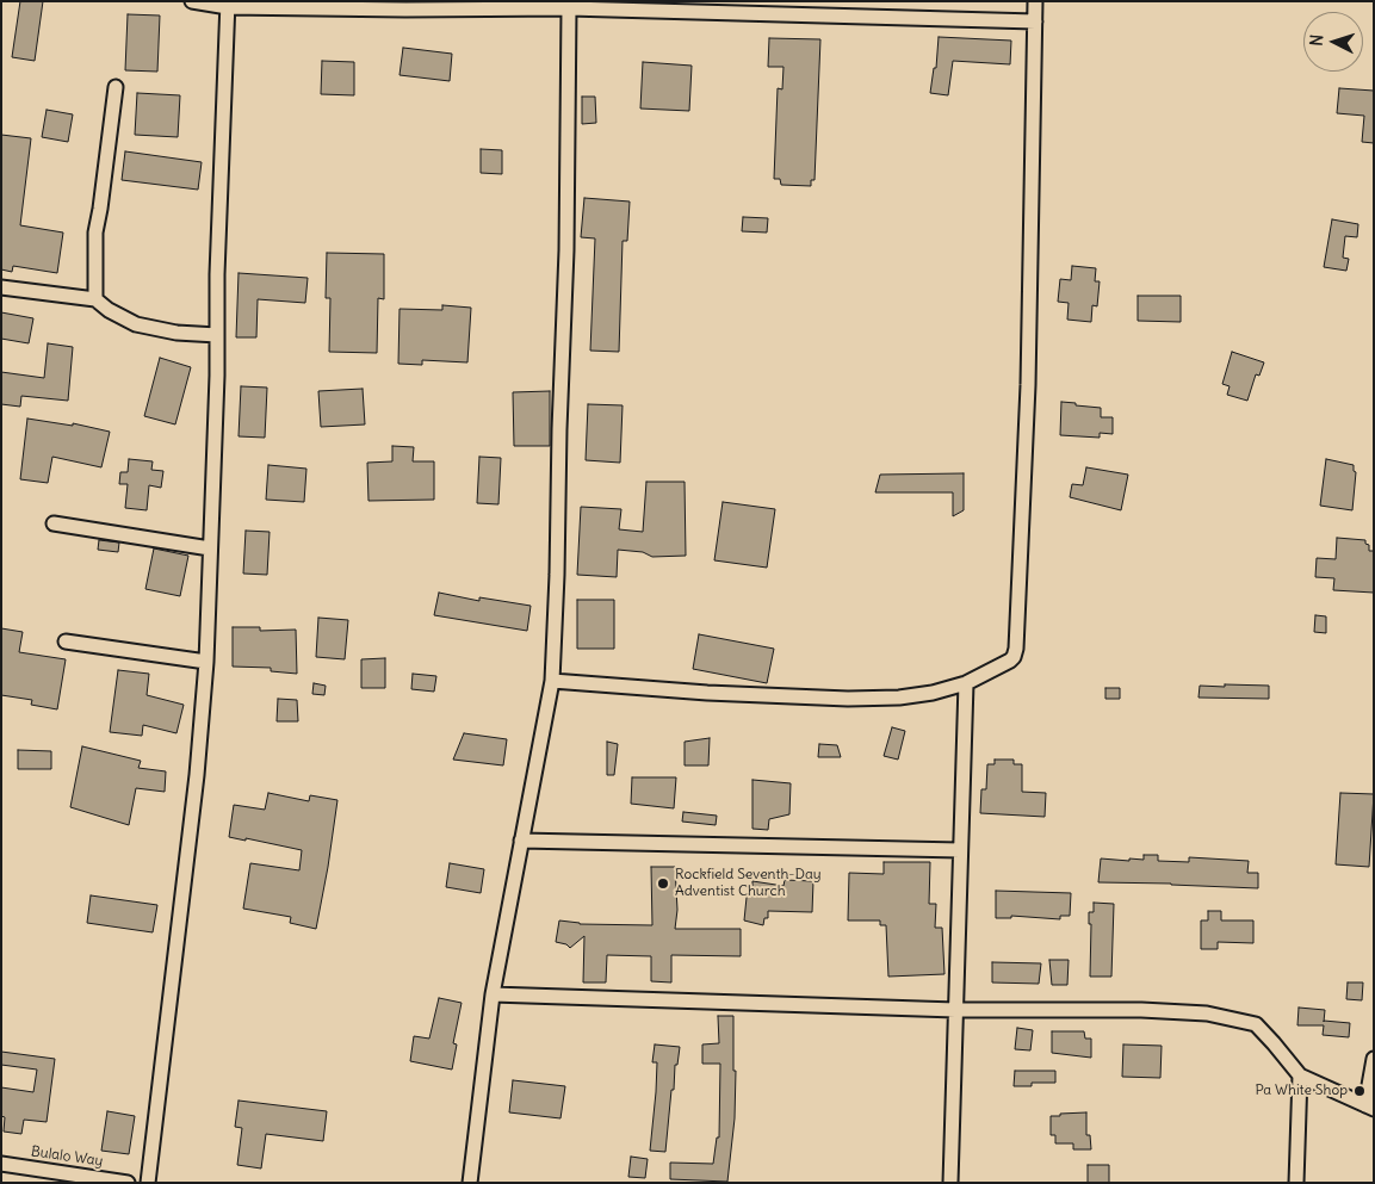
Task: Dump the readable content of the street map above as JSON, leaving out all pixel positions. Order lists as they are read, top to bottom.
{
  "streets": {
    "street": ["Bulalo Way"]
  },
  "places": ["Rockfield Seventh-Day Adventist Church", "Pa White Shop"],
  "north": "left"
}
